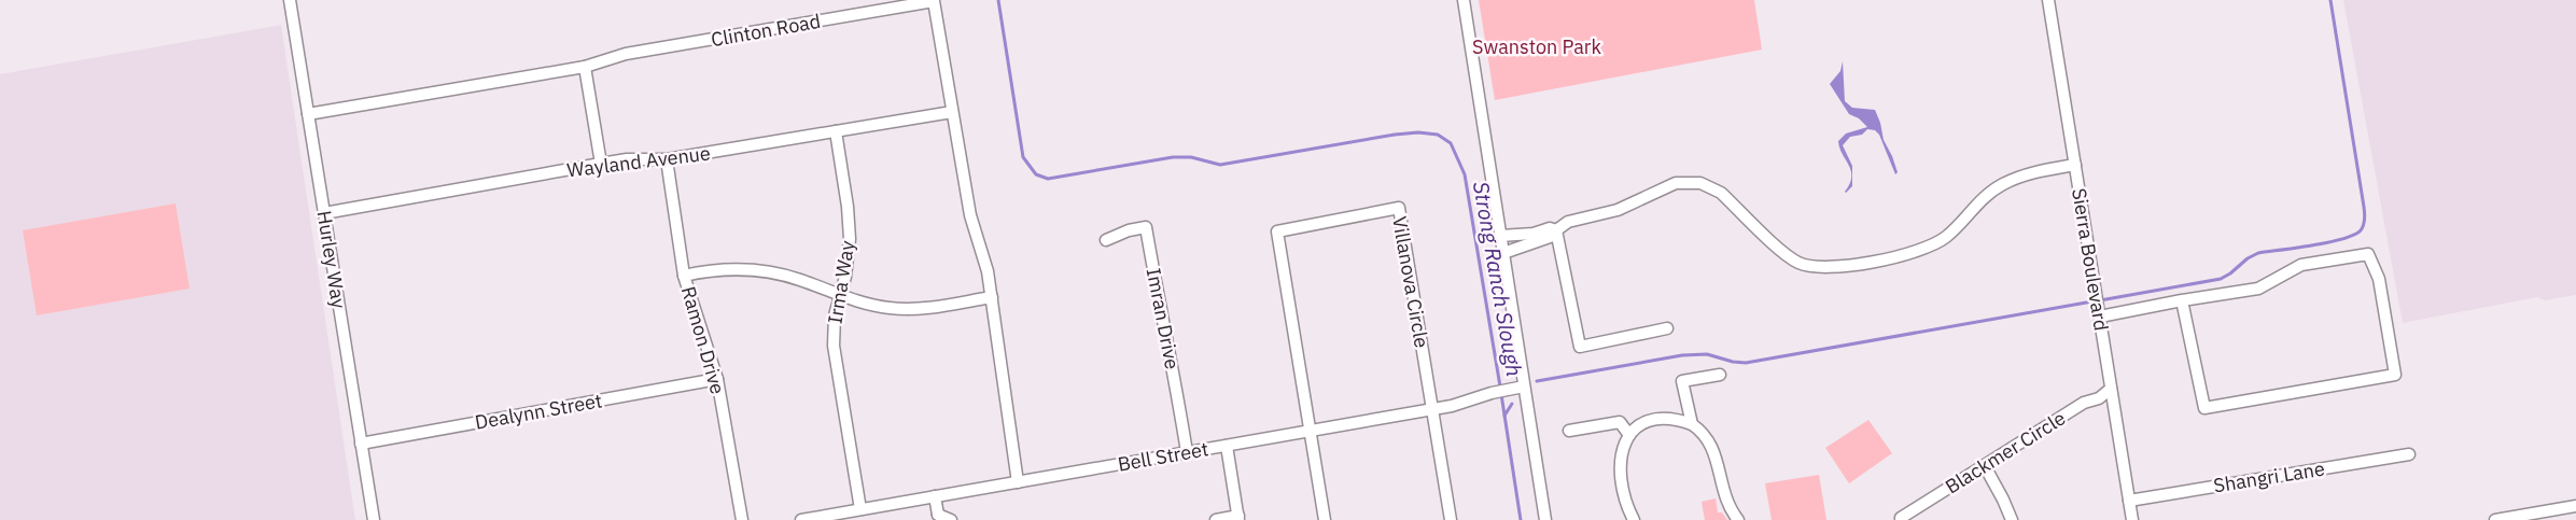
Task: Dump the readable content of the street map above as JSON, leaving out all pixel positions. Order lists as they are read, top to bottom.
{
  "streets": {
    "street": [
      "Clinton Road",
      "Wayland Avenue",
      "Hurley Way",
      "Sierra Boulevard",
      "Irma Way",
      "Villanova Circle",
      "Imran Drive",
      "Ramon Drive",
      "Dealynn Street",
      "Blackmer Circle",
      "Bell Street",
      "Shangri Lane"
    ]
  },
  "crossings": [
    ["Clinton Road", "Wayland Avenue"],
    ["Clinton Road", "Hurley Way"],
    ["Clinton Road", "Bell Street"],
    ["Wayland Avenue", "Hurley Way"],
    ["Wayland Avenue", "Irma Way"],
    ["Wayland Avenue", "Ramon Drive"],
    ["Hurley Way", "Dealynn Street"],
    ["Sierra Boulevard", "Blackmer Circle"],
    ["Sierra Boulevard", "Shangri Lane"],
    ["Irma Way", "Bell Street"],
    ["Villanova Circle", "Bell Street"],
    ["Imran Drive", "Bell Street"],
    ["Ramon Drive", "Dealynn Street"]
  ],
  "water": ["Strong Ranch Slough"],
  "parks": ["Swanston Park"]
}
